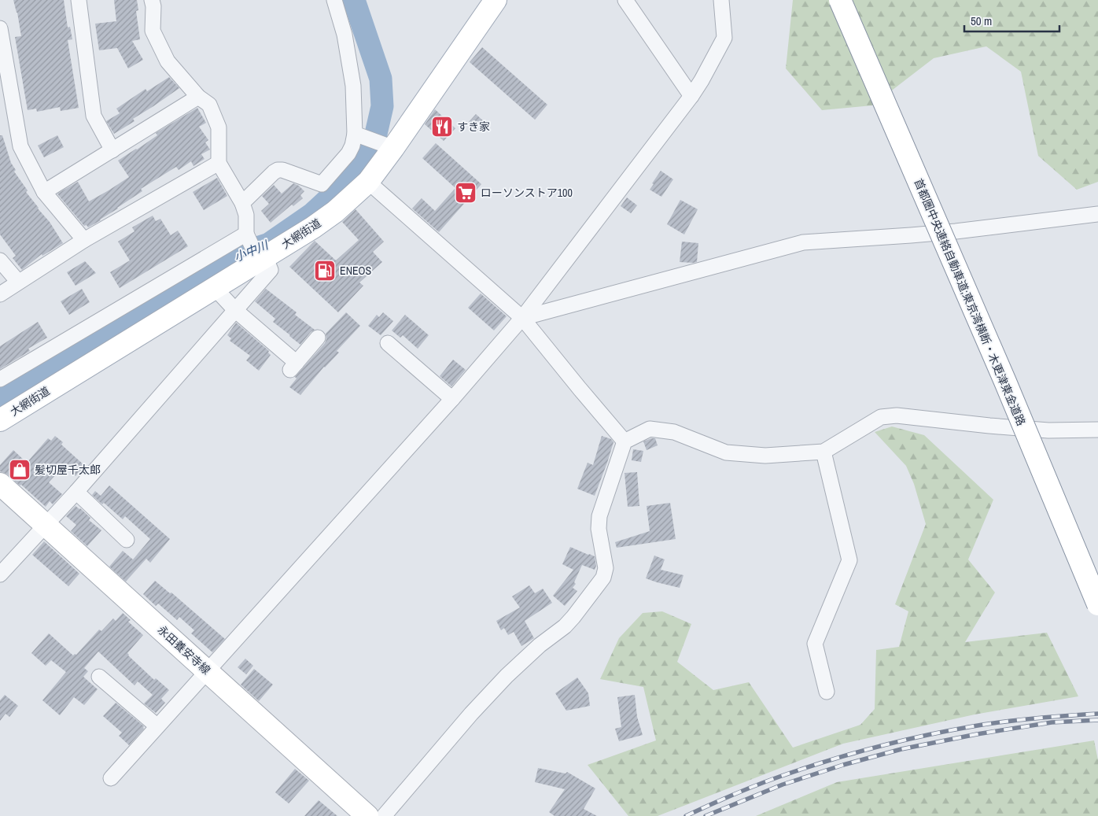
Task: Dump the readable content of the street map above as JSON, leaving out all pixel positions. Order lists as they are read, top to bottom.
{
  "streets": {
    "main road": ["大網街道", "首都圏中央連絡自動車道;東京湾横断・木更津東金道路", "永田養安寺線"]
  },
  "water": ["小中川"],
  "places": {
    "restaurant": ["すき家"],
    "supermarket": ["ローソンストア100"],
    "fuel station": ["ENEOS"],
    "shop": ["髪切屋千太郎"]
  },
  "scale_bar": "50 m"
}
